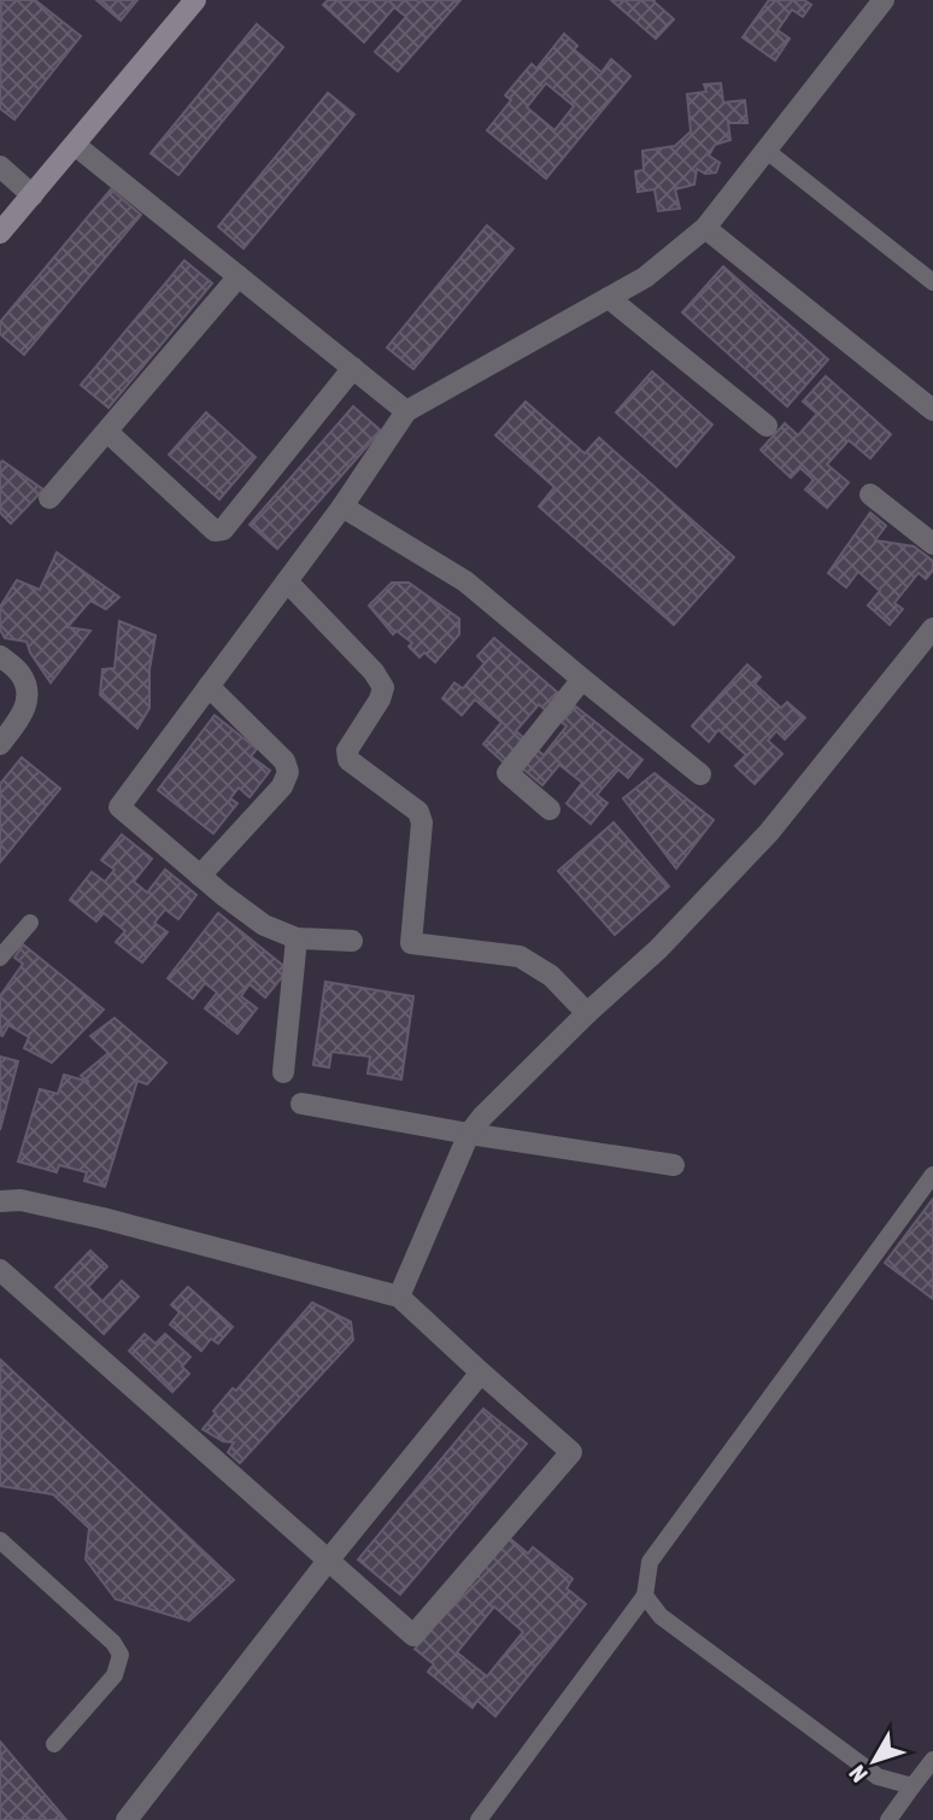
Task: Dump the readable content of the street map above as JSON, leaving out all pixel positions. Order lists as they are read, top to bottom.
{
  "north": "bottom left"
}
